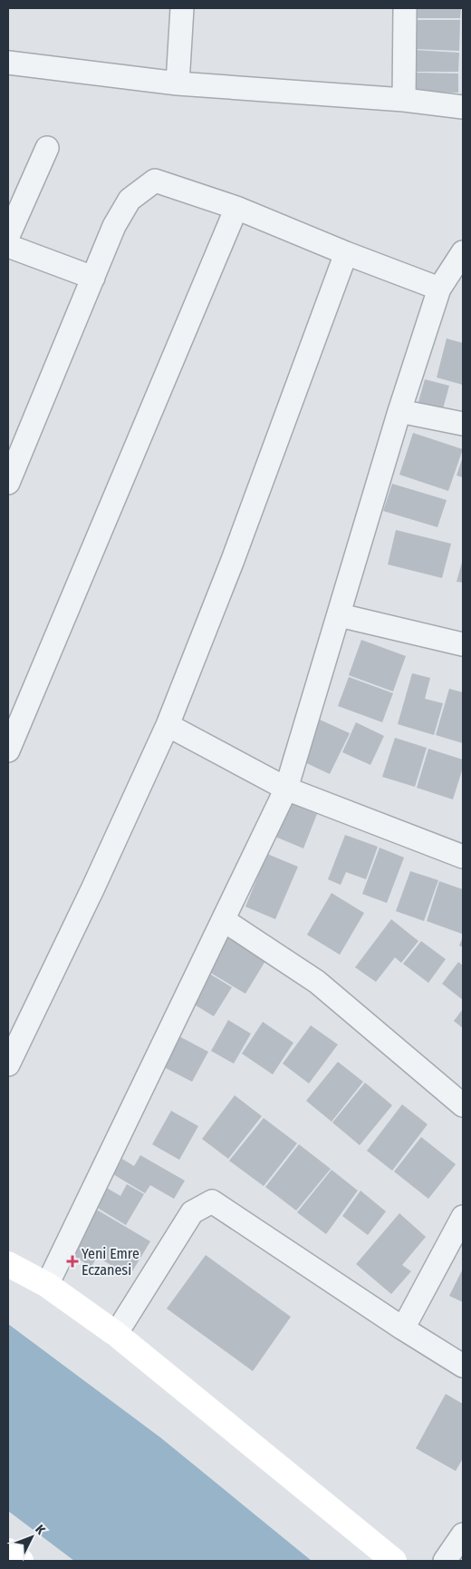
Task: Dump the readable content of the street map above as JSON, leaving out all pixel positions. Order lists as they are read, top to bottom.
{
  "places": {
    "health": ["Yeni Emre Eczanesi"]
  },
  "north": "top right"
}
